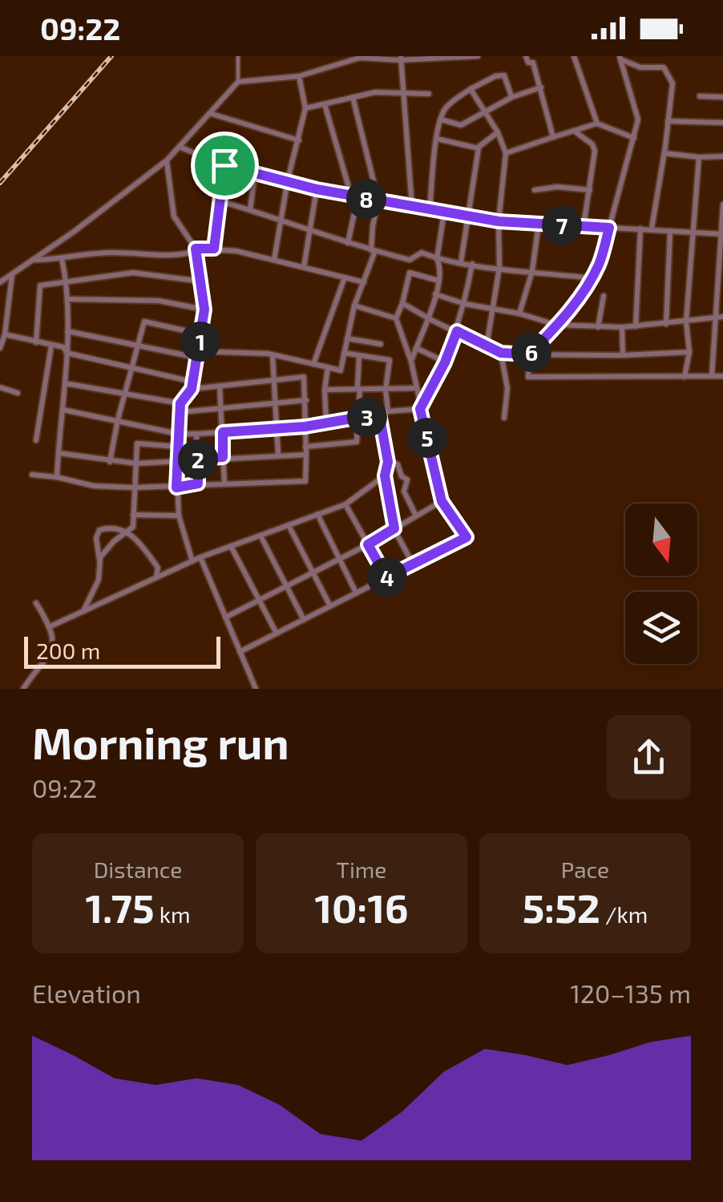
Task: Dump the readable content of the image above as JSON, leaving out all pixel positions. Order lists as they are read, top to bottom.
{
  "scale_bar": "200 m",
  "north": "bottom",
  "page": {
    "status": "09:22",
    "pins": [
      "8",
      "7",
      "1",
      "6",
      "3",
      "5",
      "2",
      "4"
    ],
    "scale": "200 m",
    "heading": ["Morning run", "09:22"],
    "stats": [
      ["Distance", "1.75 km"],
      ["Time", "10:16"],
      ["Pace", "5:52 /km"]
    ],
    "chart": ["Elevation", "120–135 m"]
  }
}
